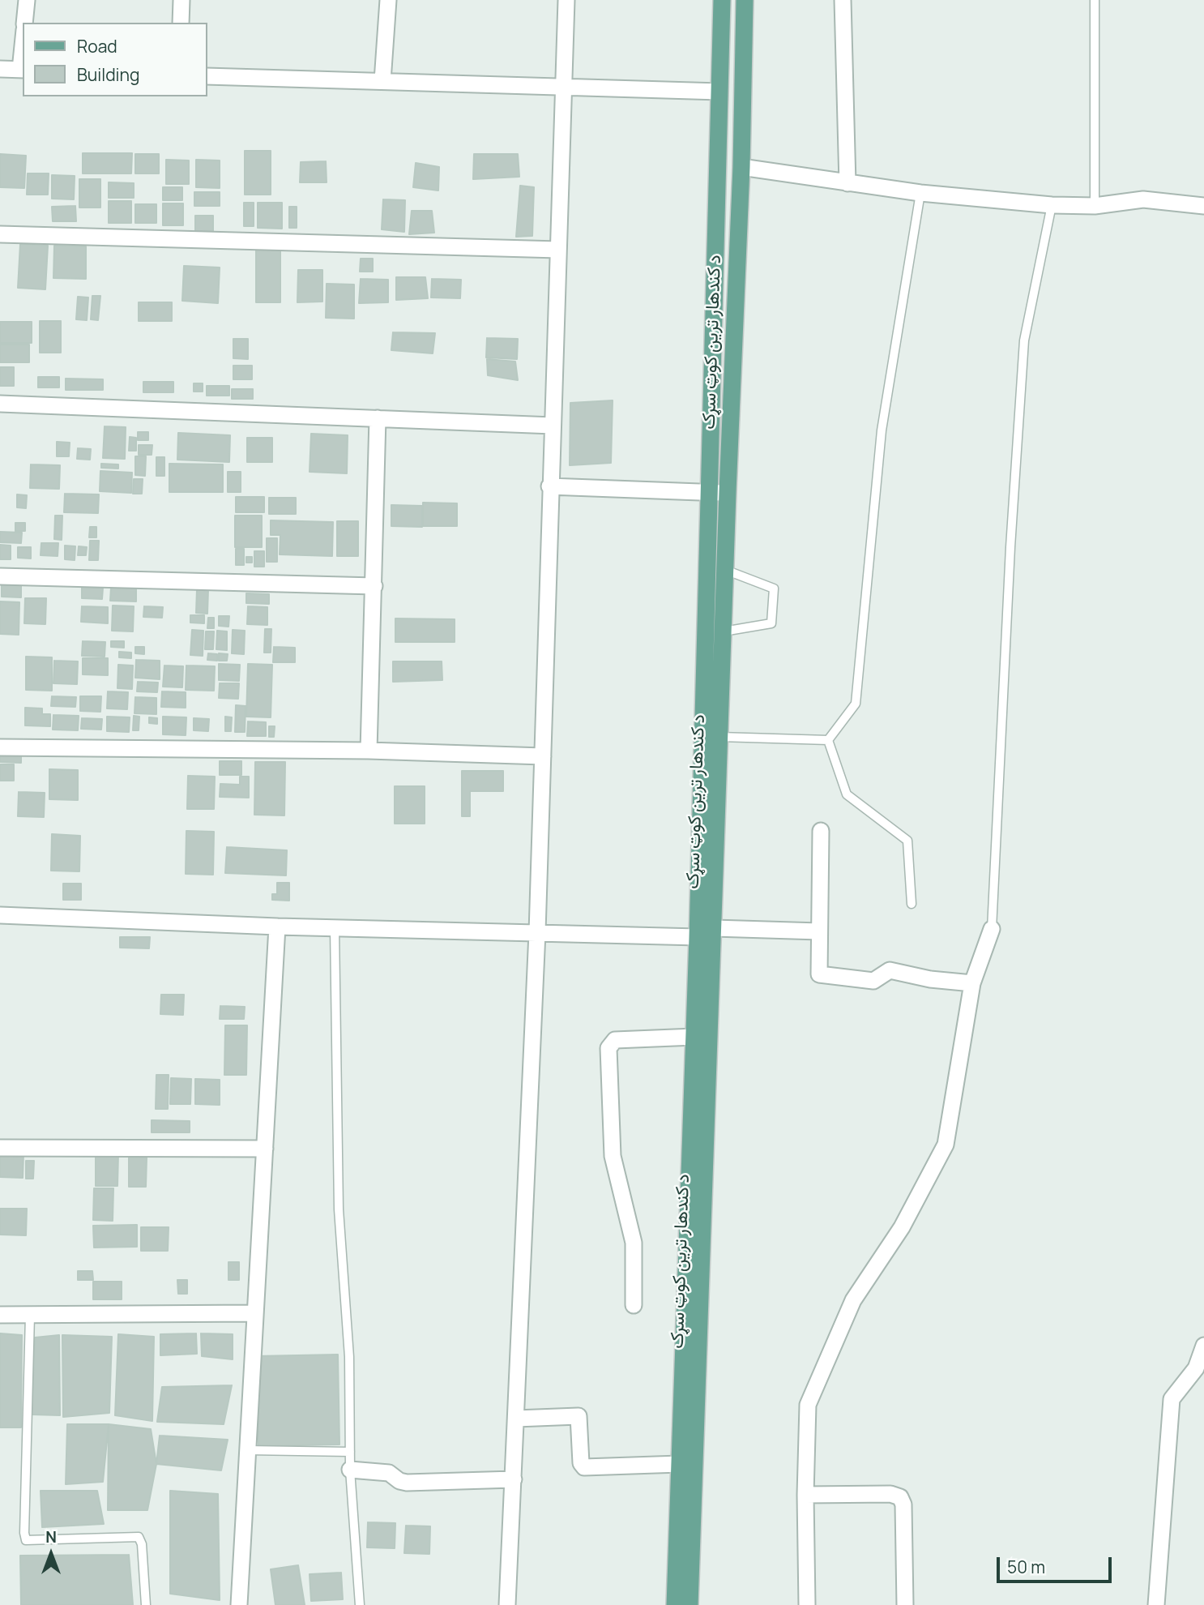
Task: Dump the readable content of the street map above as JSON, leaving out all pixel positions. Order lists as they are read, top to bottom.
{
  "streets": {
    "main road": ["د کندهار ترين کوټ سړک"]
  },
  "legend": ["Road", "Building"],
  "scale_bar": "50 m",
  "north": "top"
}
